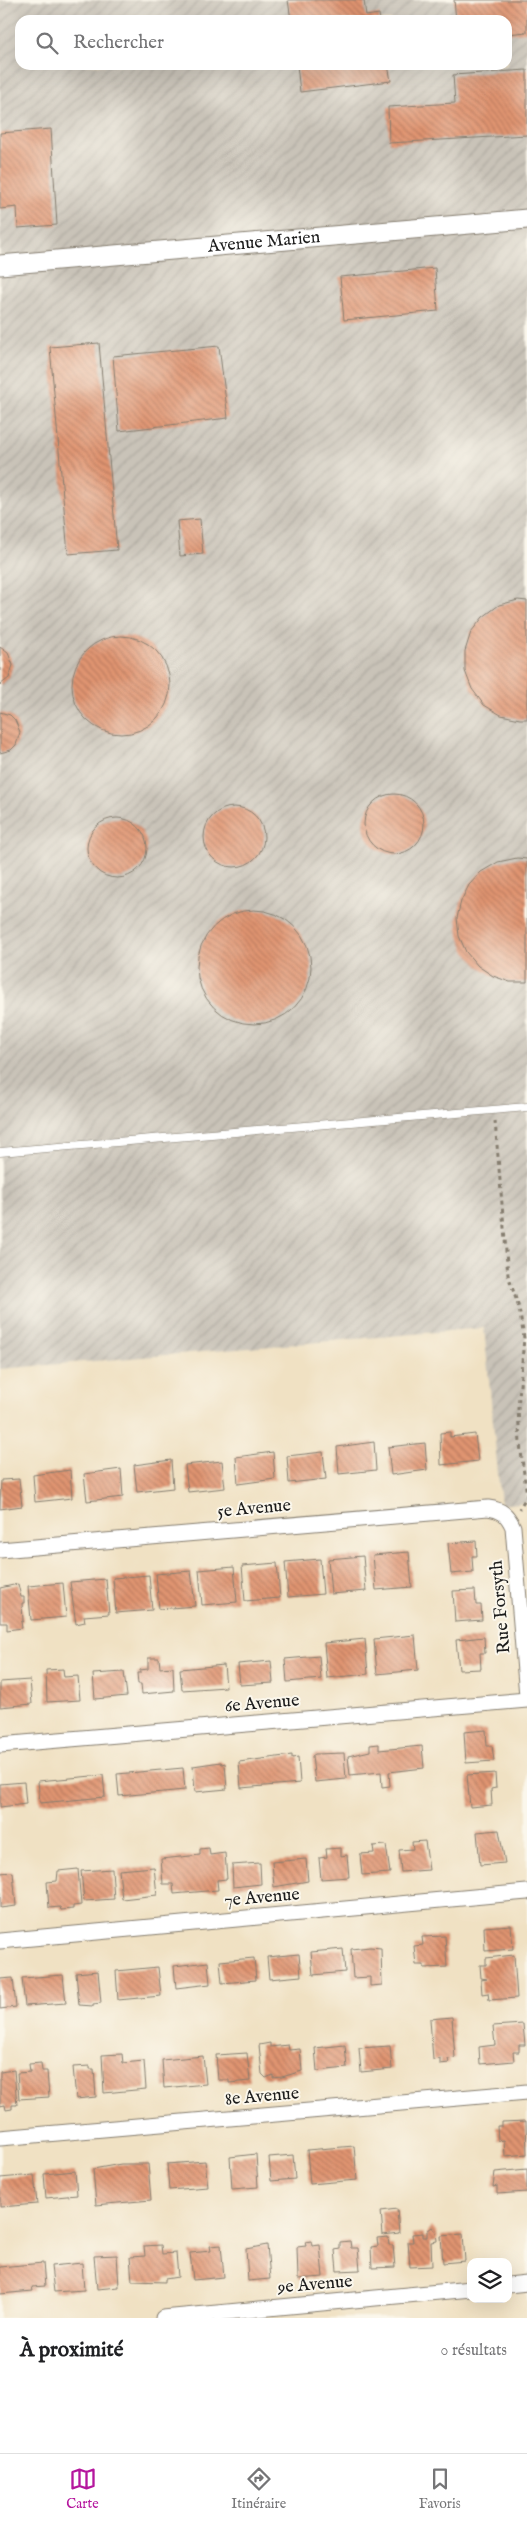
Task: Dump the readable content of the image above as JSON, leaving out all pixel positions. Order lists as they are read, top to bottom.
{
  "streets": {
    "street": [
      "Avenue Marien",
      "5e Avenue",
      "Rue Forsyth",
      "6e Avenue",
      "7e Avenue",
      "8e Avenue",
      "9e Avenue"
    ]
  },
  "crossings": [
    ["5e Avenue", "Rue Forsyth"],
    ["Rue Forsyth", "6e Avenue"]
  ],
  "page": {
    "search": "Rechercher",
    "heading": ["À proximité", "0 résultats"],
    "nav": ["Carte", "Itinéraire", "Favoris"]
  }
}
